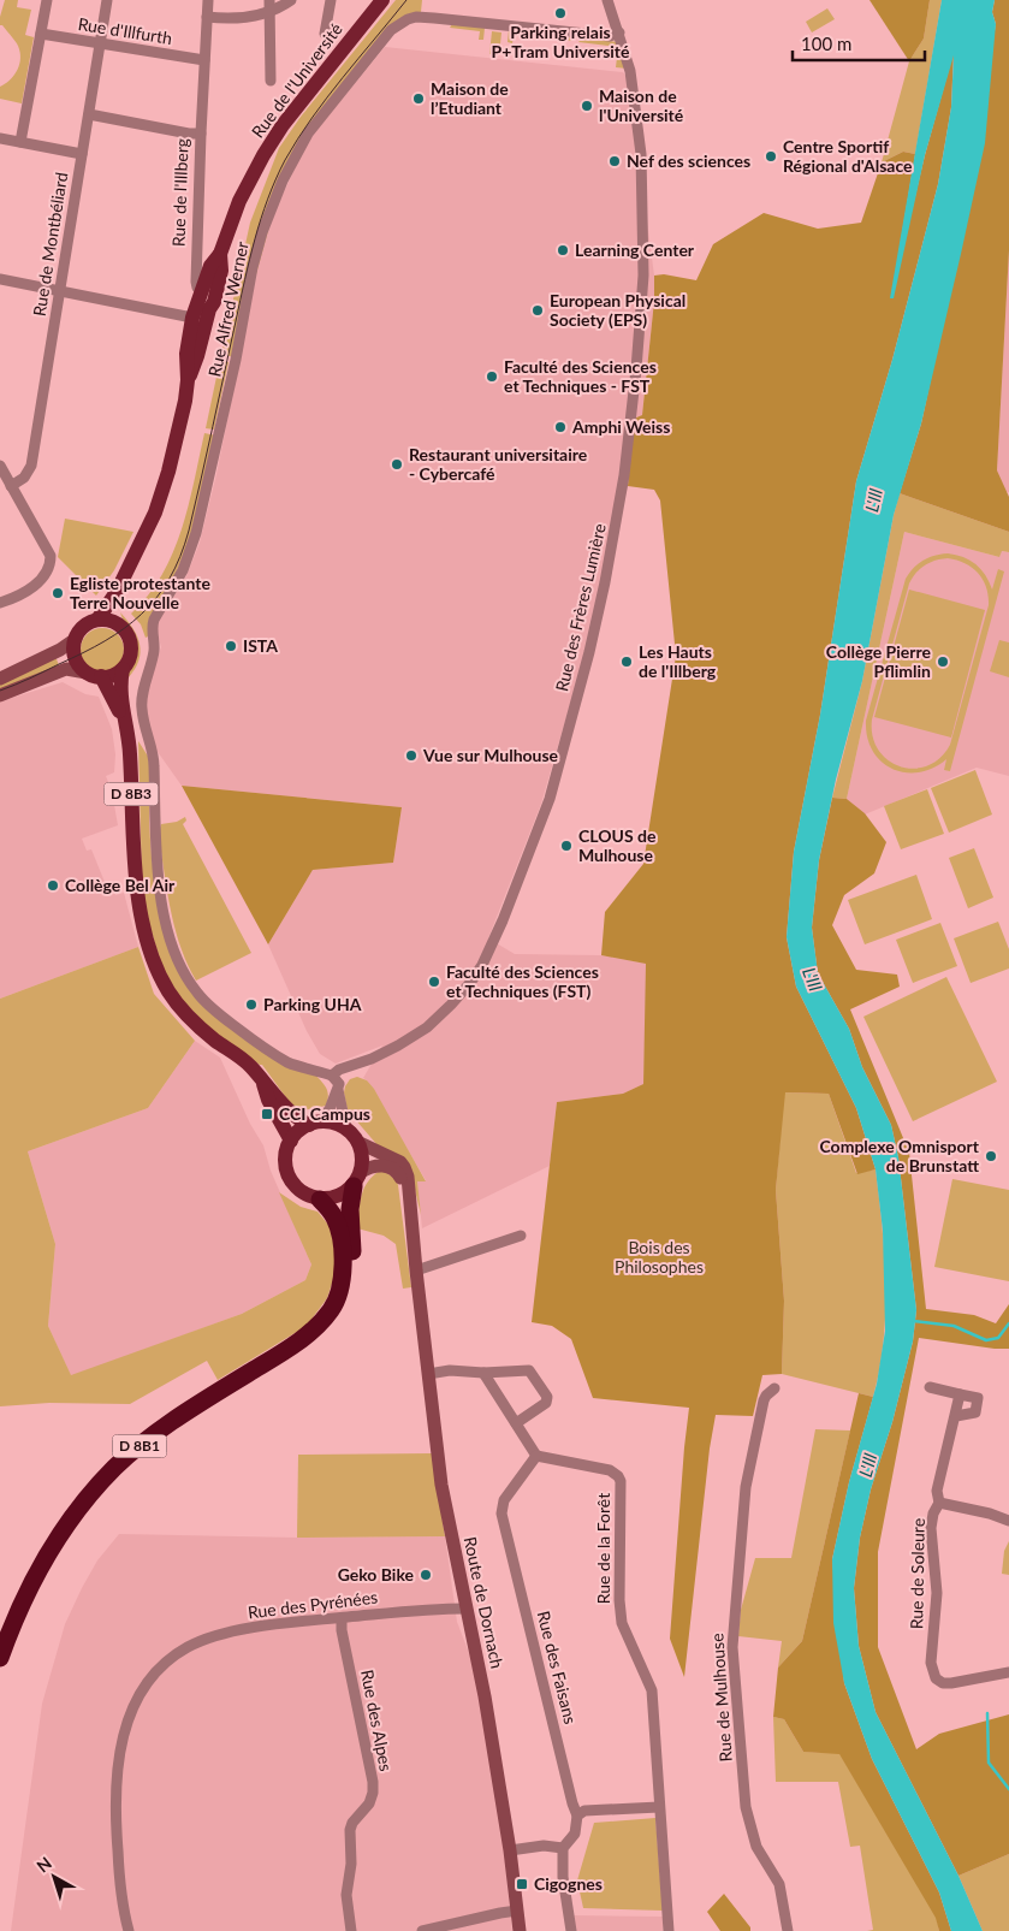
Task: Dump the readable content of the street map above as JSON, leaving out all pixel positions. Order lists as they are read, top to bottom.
{
  "streets": {
    "highway": ["D 8B1"],
    "main road": ["Rue de l'Université", "D 8B3", "Route de Dornach"],
    "street": [
      "Rue d'Illfurth",
      "Rue de l'Illberg",
      "Rue de Montbéliard",
      "Rue Alfred Werner",
      "Rue des Frères Lumière",
      "Rue de la Forêt",
      "Rue de Soleure",
      "Rue des Pyrénées",
      "Rue des Faisans",
      "Rue de Mulhouse",
      "Rue des Alpes"
    ]
  },
  "crossings": [
    ["Rue d'Illfurth", "Rue de l'Illberg"],
    ["Rue d'Illfurth", "Rue de Montbéliard"],
    ["Rue de l'Université", "Rue de l'Illberg"],
    ["Rue Alfred Werner", "Rue des Frères Lumière"],
    ["D 8B3", "D 8B1"],
    ["Rue de la Forêt", "Rue des Faisans"],
    ["Route de Dornach", "Rue des Pyrénées"],
    ["Rue des Pyrénées", "Rue des Alpes"]
  ],
  "water": ["L'Ill"],
  "parks": ["Bois des Philosophes"],
  "places": {
    "other": [
      "Parking relais P+Tram Université",
      "Maison de l’Etudiant",
      "Maison de l'Université",
      "Centre Sportif Régional d'Alsace",
      "Nef des sciences",
      "Learning Center",
      "European Physical Society (EPS)",
      "Faculté des Sciences et Techniques - FST",
      "Amphi Weiss",
      "Restaurant universitaire - Cybercafé",
      "Egliste protestante Terre Nouvelle",
      "ISTA",
      "Les Hauts de l'Illberg",
      "Collège Pierre Pflimlin",
      "Vue sur Mulhouse",
      "CLOUS de Mulhouse",
      "Collège Bel Air",
      "Faculté des Sciences et Techniques (FST)",
      "Parking UHA",
      "Complexe Omnisport de Brunstatt",
      "Geko Bike"
    ],
    "transit": ["CCI Campus", "Cigognes"]
  },
  "scale_bar": "100 m",
  "north": "top left"
}
